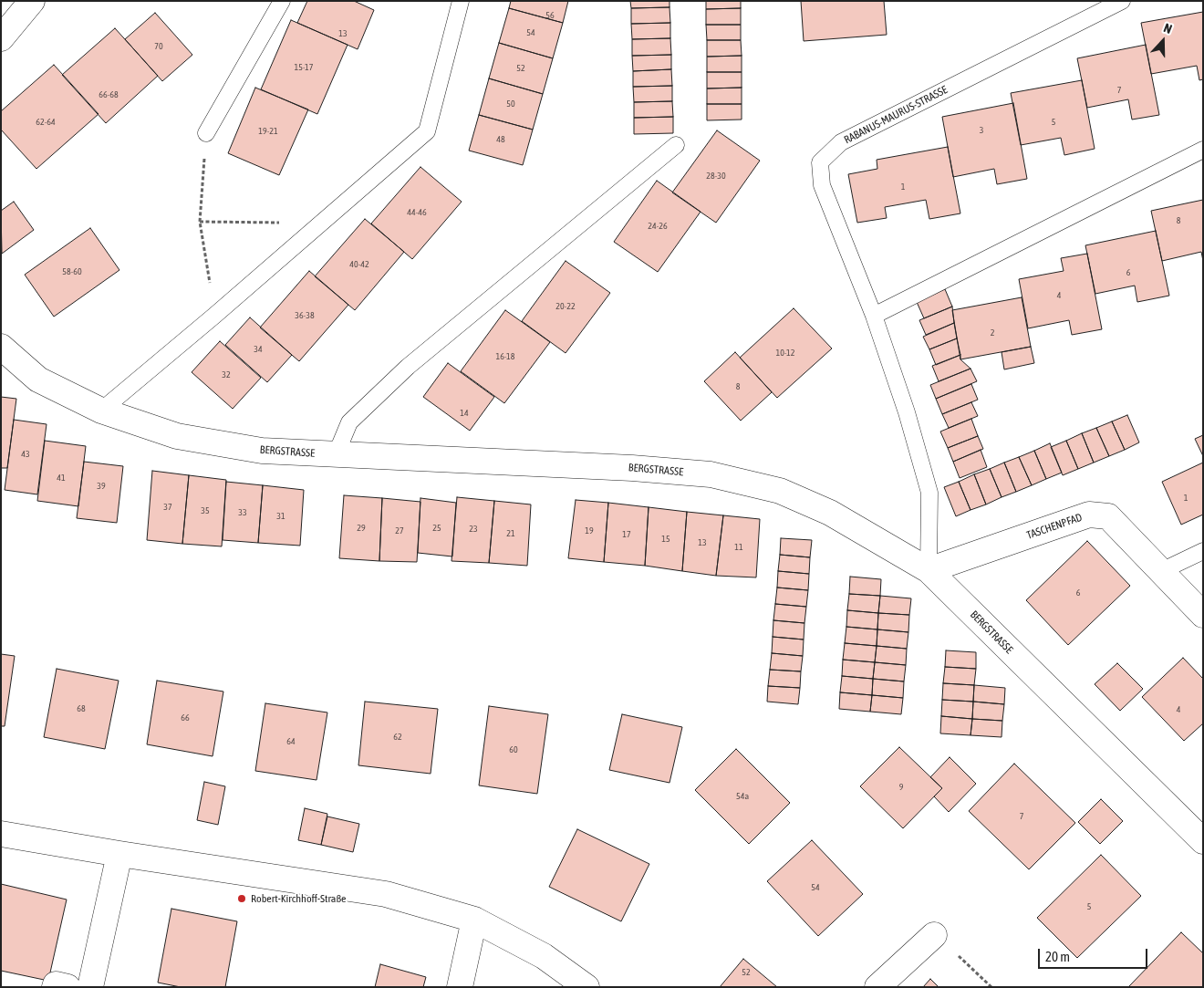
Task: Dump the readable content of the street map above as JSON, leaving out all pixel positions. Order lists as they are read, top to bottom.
{
  "streets": {
    "street": ["BERGSTRASSE", "TASCHENPFAD"],
    "lane": ["RABANUS-MAURUS-STRASSE"]
  },
  "crossings": [
    ["RABANUS-MAURUS-STRASSE", "BERGSTRASSE"],
    ["RABANUS-MAURUS-STRASSE", "TASCHENPFAD"],
    ["BERGSTRASSE", "TASCHENPFAD"]
  ],
  "places": ["Robert-Kirchhoff-Straße"],
  "house_numbers": [
    "56",
    "54",
    "13",
    "70",
    "15-17",
    "52",
    "7",
    "66-68",
    "50",
    "62-64",
    "5",
    "3",
    "19-21",
    "48",
    "28-30",
    "1",
    "44-46",
    "8",
    "24-26",
    "40-42",
    "58-60",
    "6",
    "4",
    "20-22",
    "36-38",
    "2",
    "34",
    "10-12",
    "16-18",
    "32",
    "8",
    "14",
    "43",
    "41",
    "39",
    "1",
    "37",
    "35",
    "33",
    "31",
    "29",
    "25",
    "23",
    "27",
    "19",
    "21",
    "17",
    "15",
    "13",
    "11",
    "6",
    "68",
    "4",
    "66",
    "62",
    "64",
    "60",
    "9",
    "54a",
    "7",
    "54",
    "5",
    "52"
  ],
  "scale_bar": "20 m",
  "north": "top"
}
